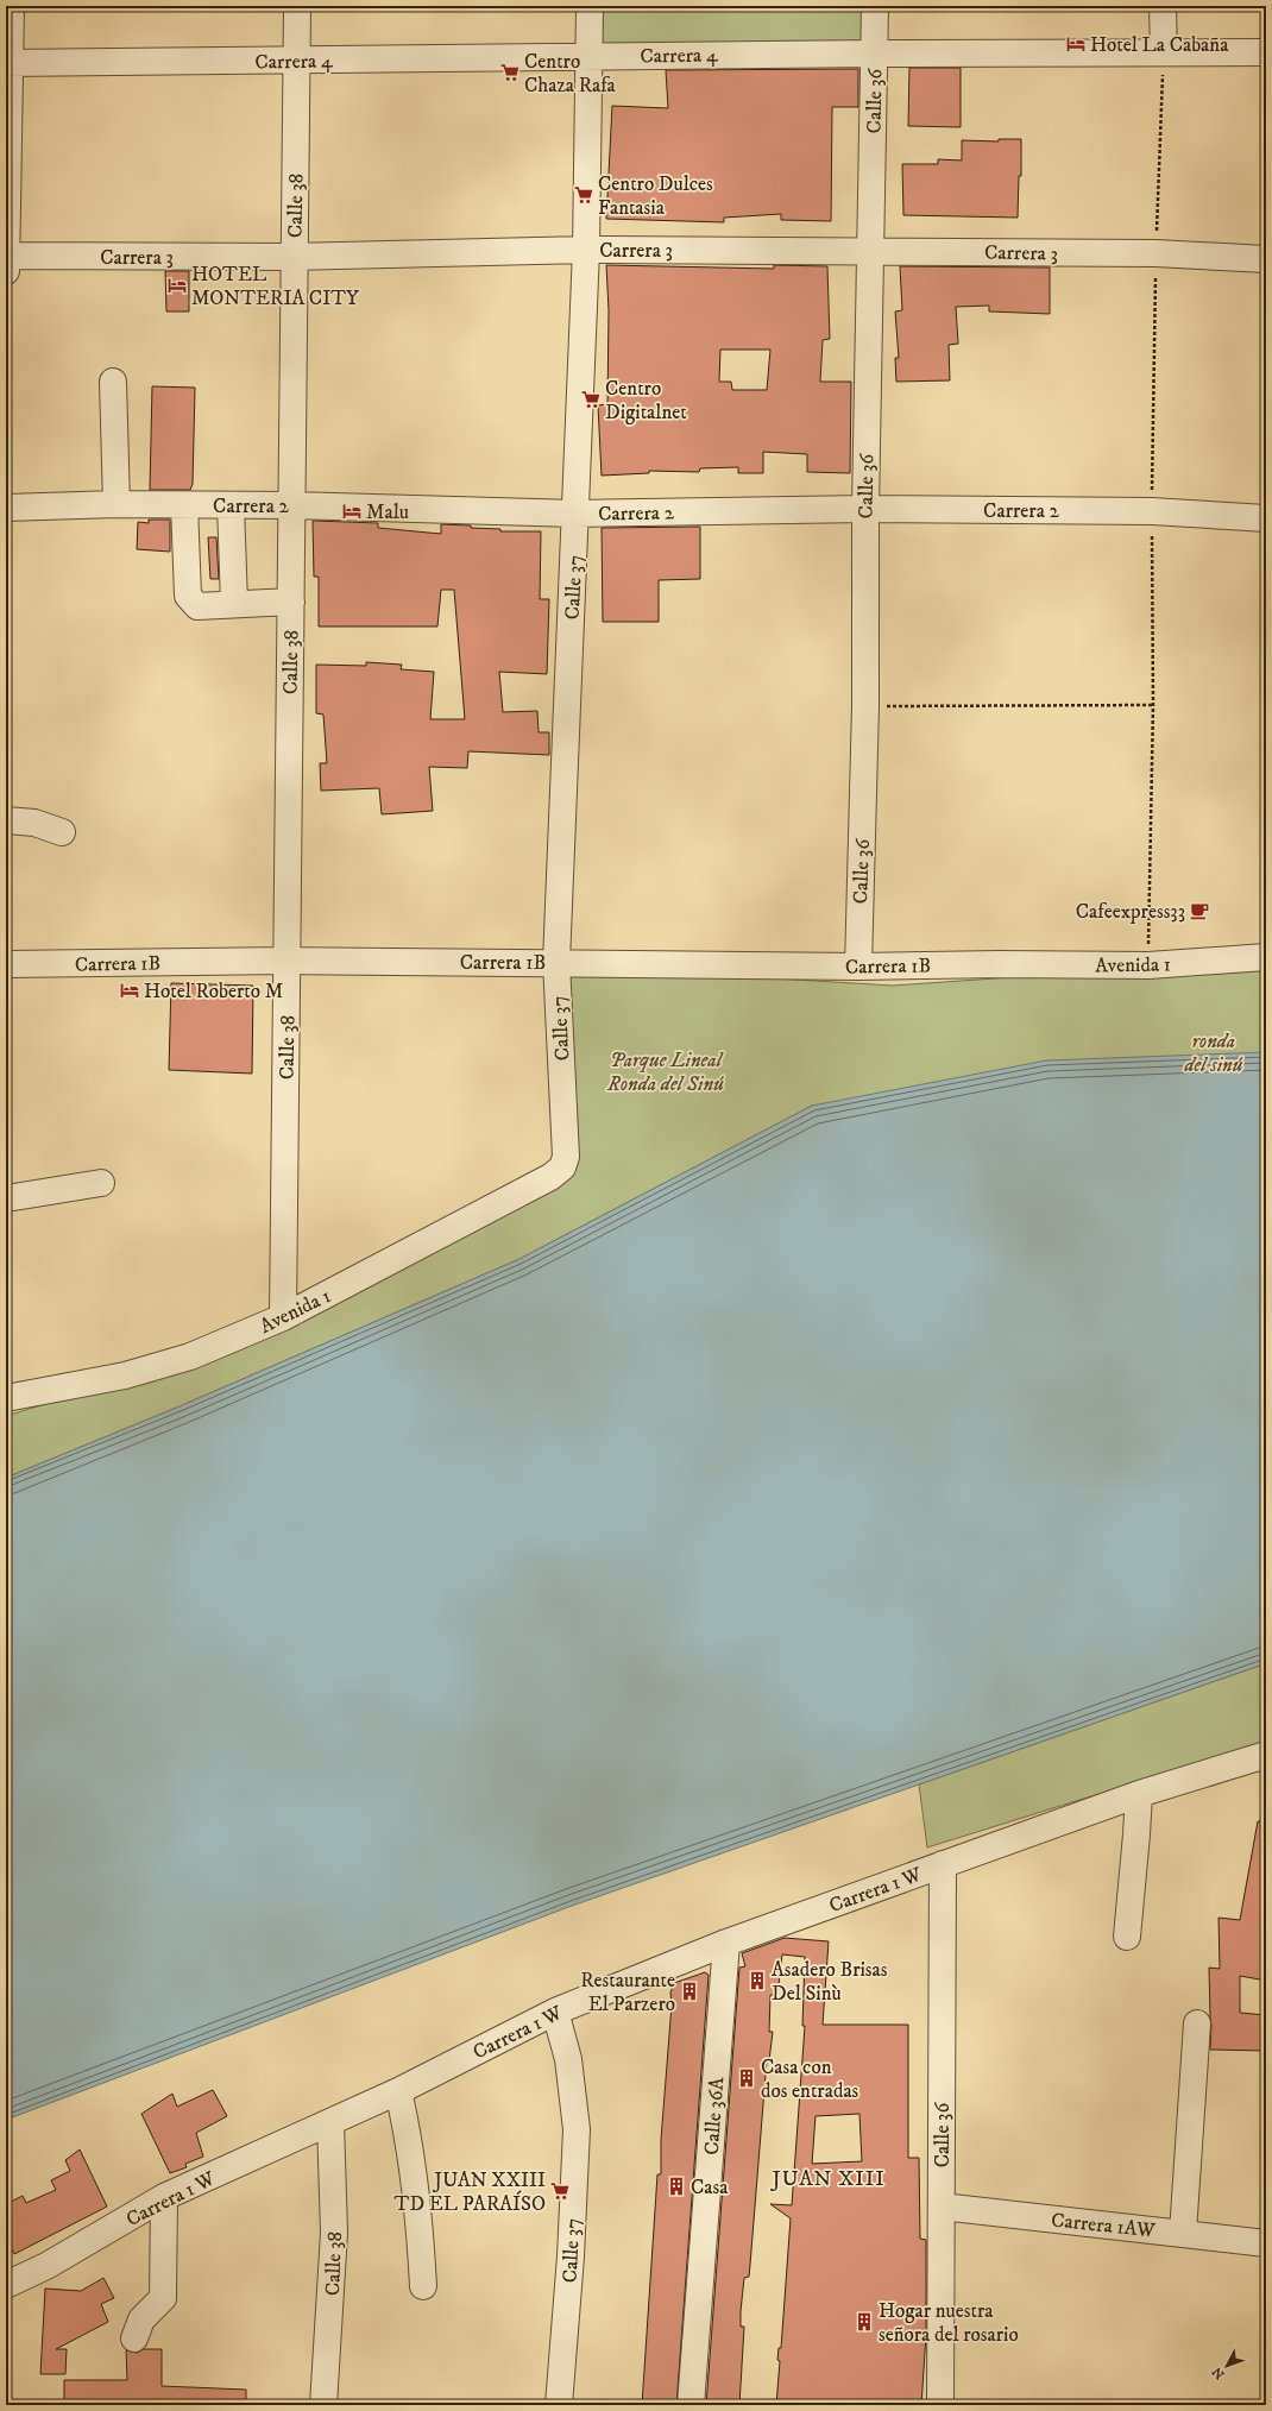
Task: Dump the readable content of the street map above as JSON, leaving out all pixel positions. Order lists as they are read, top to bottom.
{
  "streets": {
    "street": [
      "Carrera 4",
      "Calle 36",
      "Calle 38",
      "Carrera 3",
      "Carrera 2",
      "Calle 37",
      "Carrera 1B",
      "Avenida 1",
      "Carrera 1 W",
      "Calle 36A",
      "Carrera 1AW"
    ]
  },
  "crossings": [
    ["Carrera 4", "Calle 36"],
    ["Carrera 4", "Calle 38"],
    ["Carrera 4", "Calle 37"],
    ["Calle 36", "Carrera 3"],
    ["Calle 36", "Carrera 2"],
    ["Calle 36", "Carrera 1B"],
    ["Calle 36", "Carrera 1 W"],
    ["Calle 36", "Carrera 1AW"],
    ["Calle 38", "Carrera 3"],
    ["Calle 38", "Carrera 2"],
    ["Calle 38", "Carrera 1B"],
    ["Calle 38", "Avenida 1"],
    ["Calle 38", "Carrera 1 W"],
    ["Carrera 3", "Calle 37"],
    ["Carrera 2", "Calle 37"],
    ["Calle 37", "Carrera 1B"],
    ["Calle 37", "Avenida 1"],
    ["Calle 37", "Carrera 1 W"],
    ["Carrera 1B", "Avenida 1"],
    ["Carrera 1 W", "Calle 36A"]
  ],
  "districts": ["JUAN XIII"],
  "parks": ["ronda del sinú", "Parque Lineal Ronda del Sinú"],
  "places": {
    "hotel": [
      "Hotel La Cabaña",
      "HOTEL MONTERIA CITY",
      "Malu",
      "Hotel Roberto M"
    ],
    "supermarket": [
      "Centro Chaza Rafa",
      "Centro Dulces Fantasia",
      "Centro Digitalnet",
      "JUAN XXIII TD EL PARAÍSO"
    ],
    "cafe": ["Cafeexpress33"],
    "building": [
      "Asadero Brisas Del Sinù",
      "Restaurante El Parzero",
      "Casa con dos entradas",
      "Casa",
      "Hogar nuestra señora del rosario"
    ]
  },
  "north": "bottom left"
}
